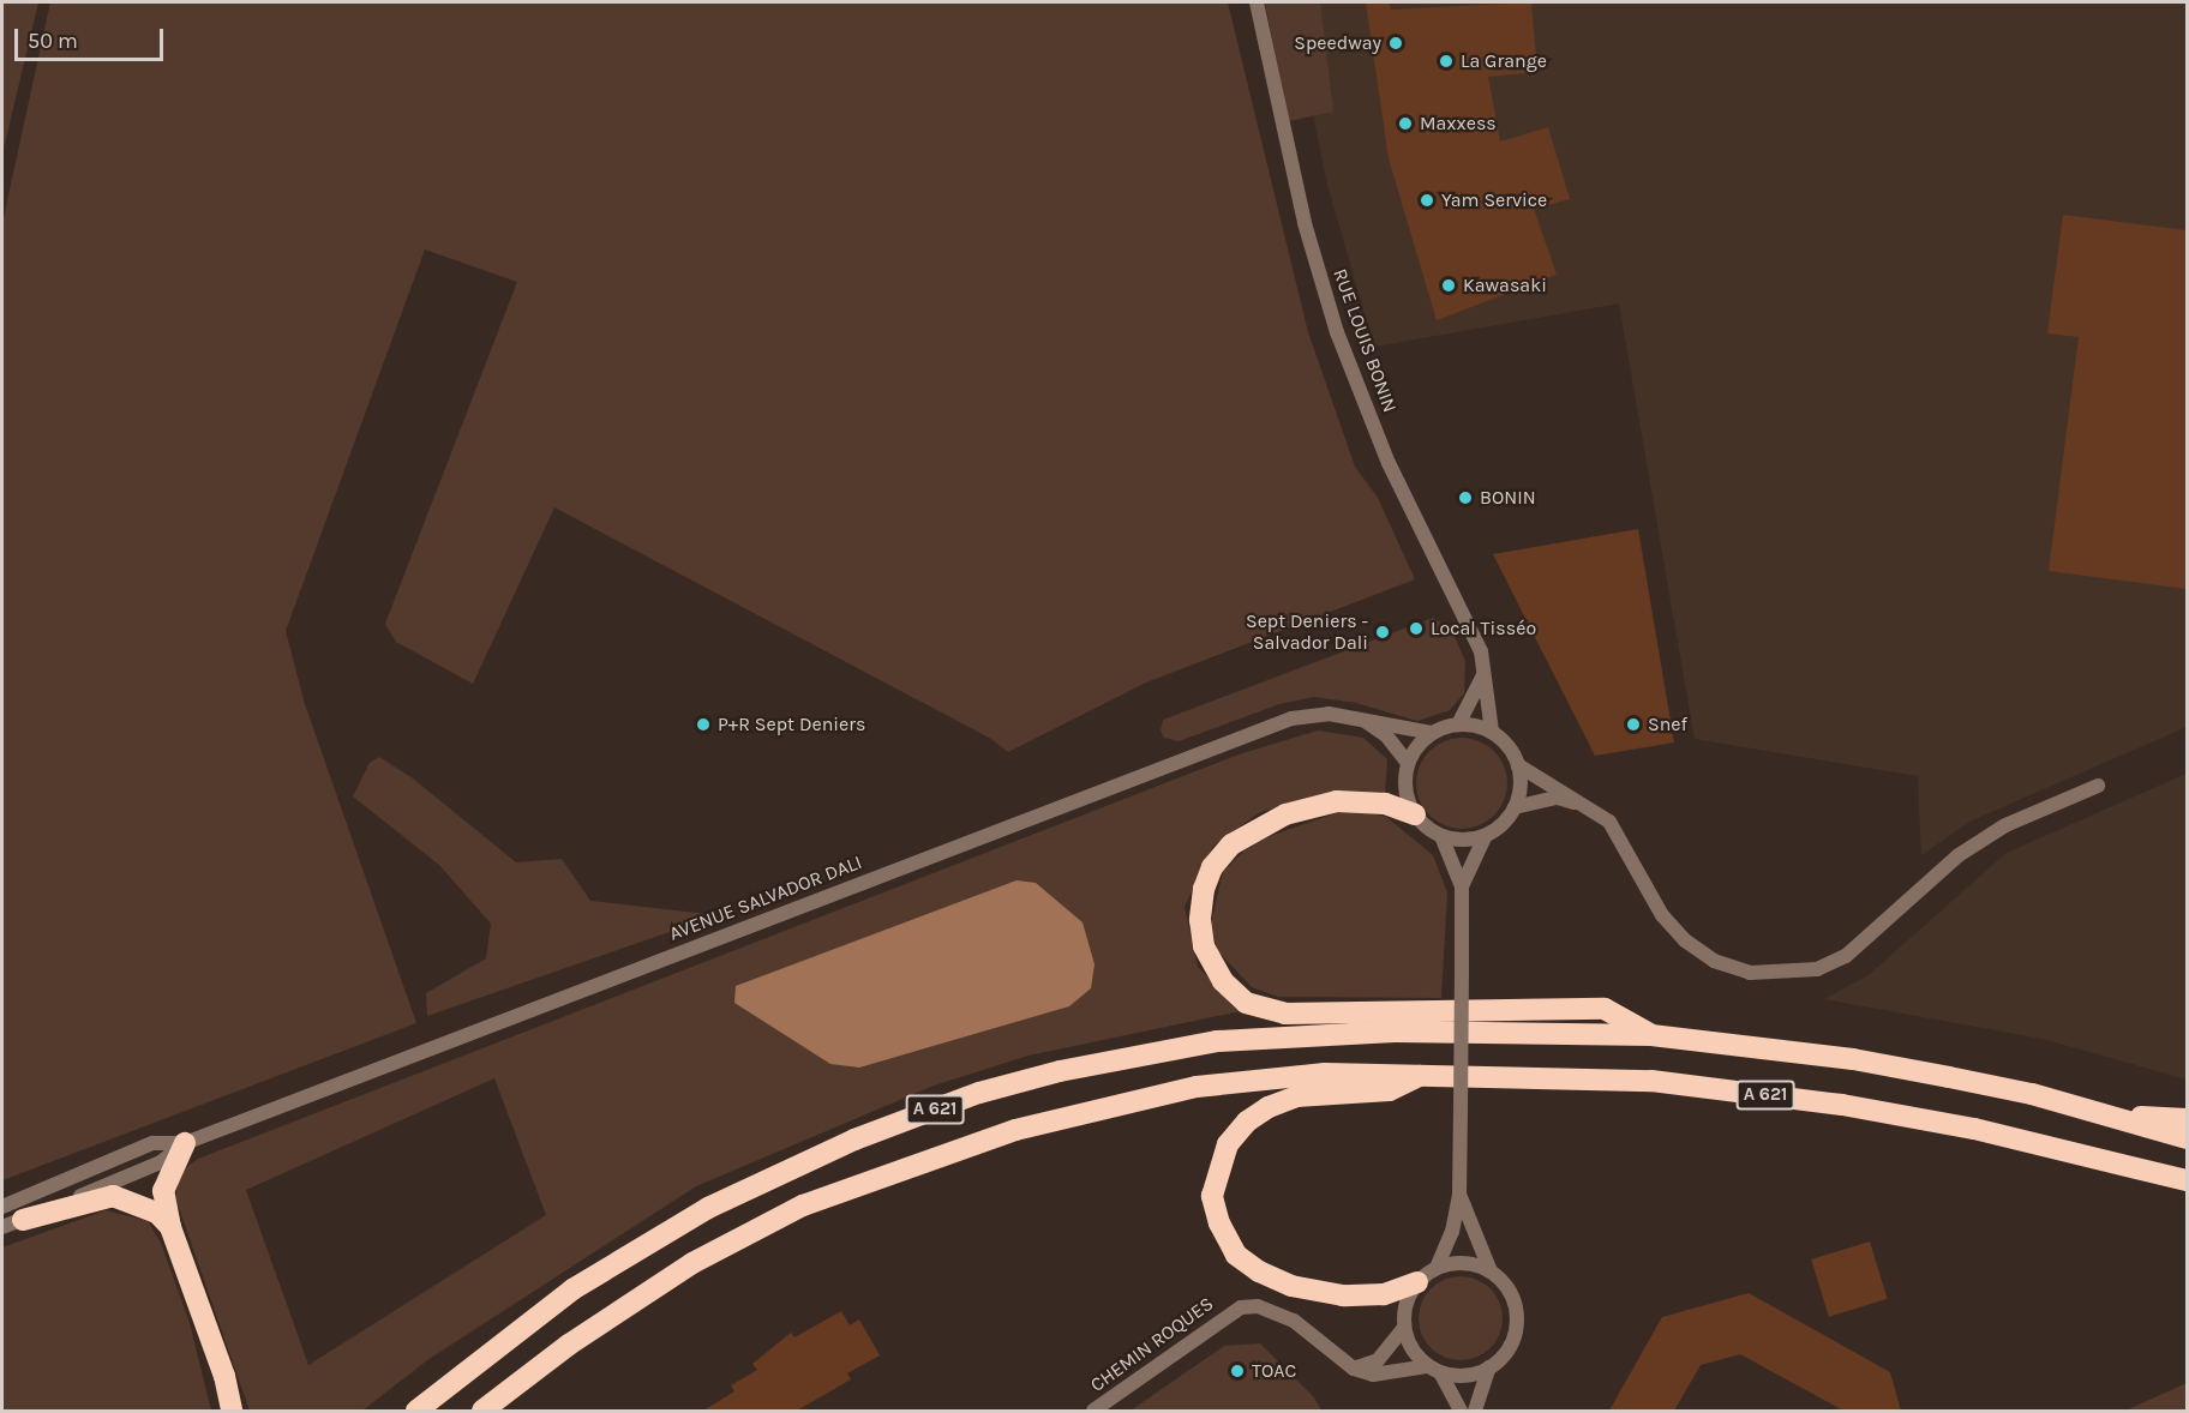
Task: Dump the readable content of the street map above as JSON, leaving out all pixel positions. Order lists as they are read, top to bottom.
{
  "streets": {
    "highway": ["A 621"],
    "street": ["RUE LOUIS BONIN", "AVENUE SALVADOR DALI", "CHEMIN ROQUES"]
  },
  "crossings": [
    ["RUE LOUIS BONIN", "AVENUE SALVADOR DALI"]
  ],
  "places": [
    "Speedway",
    "La Grange",
    "Maxxess",
    "Yam Service",
    "Kawasaki",
    "BONIN",
    "Local Tisséo",
    "Sept Deniers - Salvador Dali",
    "P+R Sept Deniers",
    "Snef",
    "TOAC"
  ],
  "scale_bar": "50 m"
}
